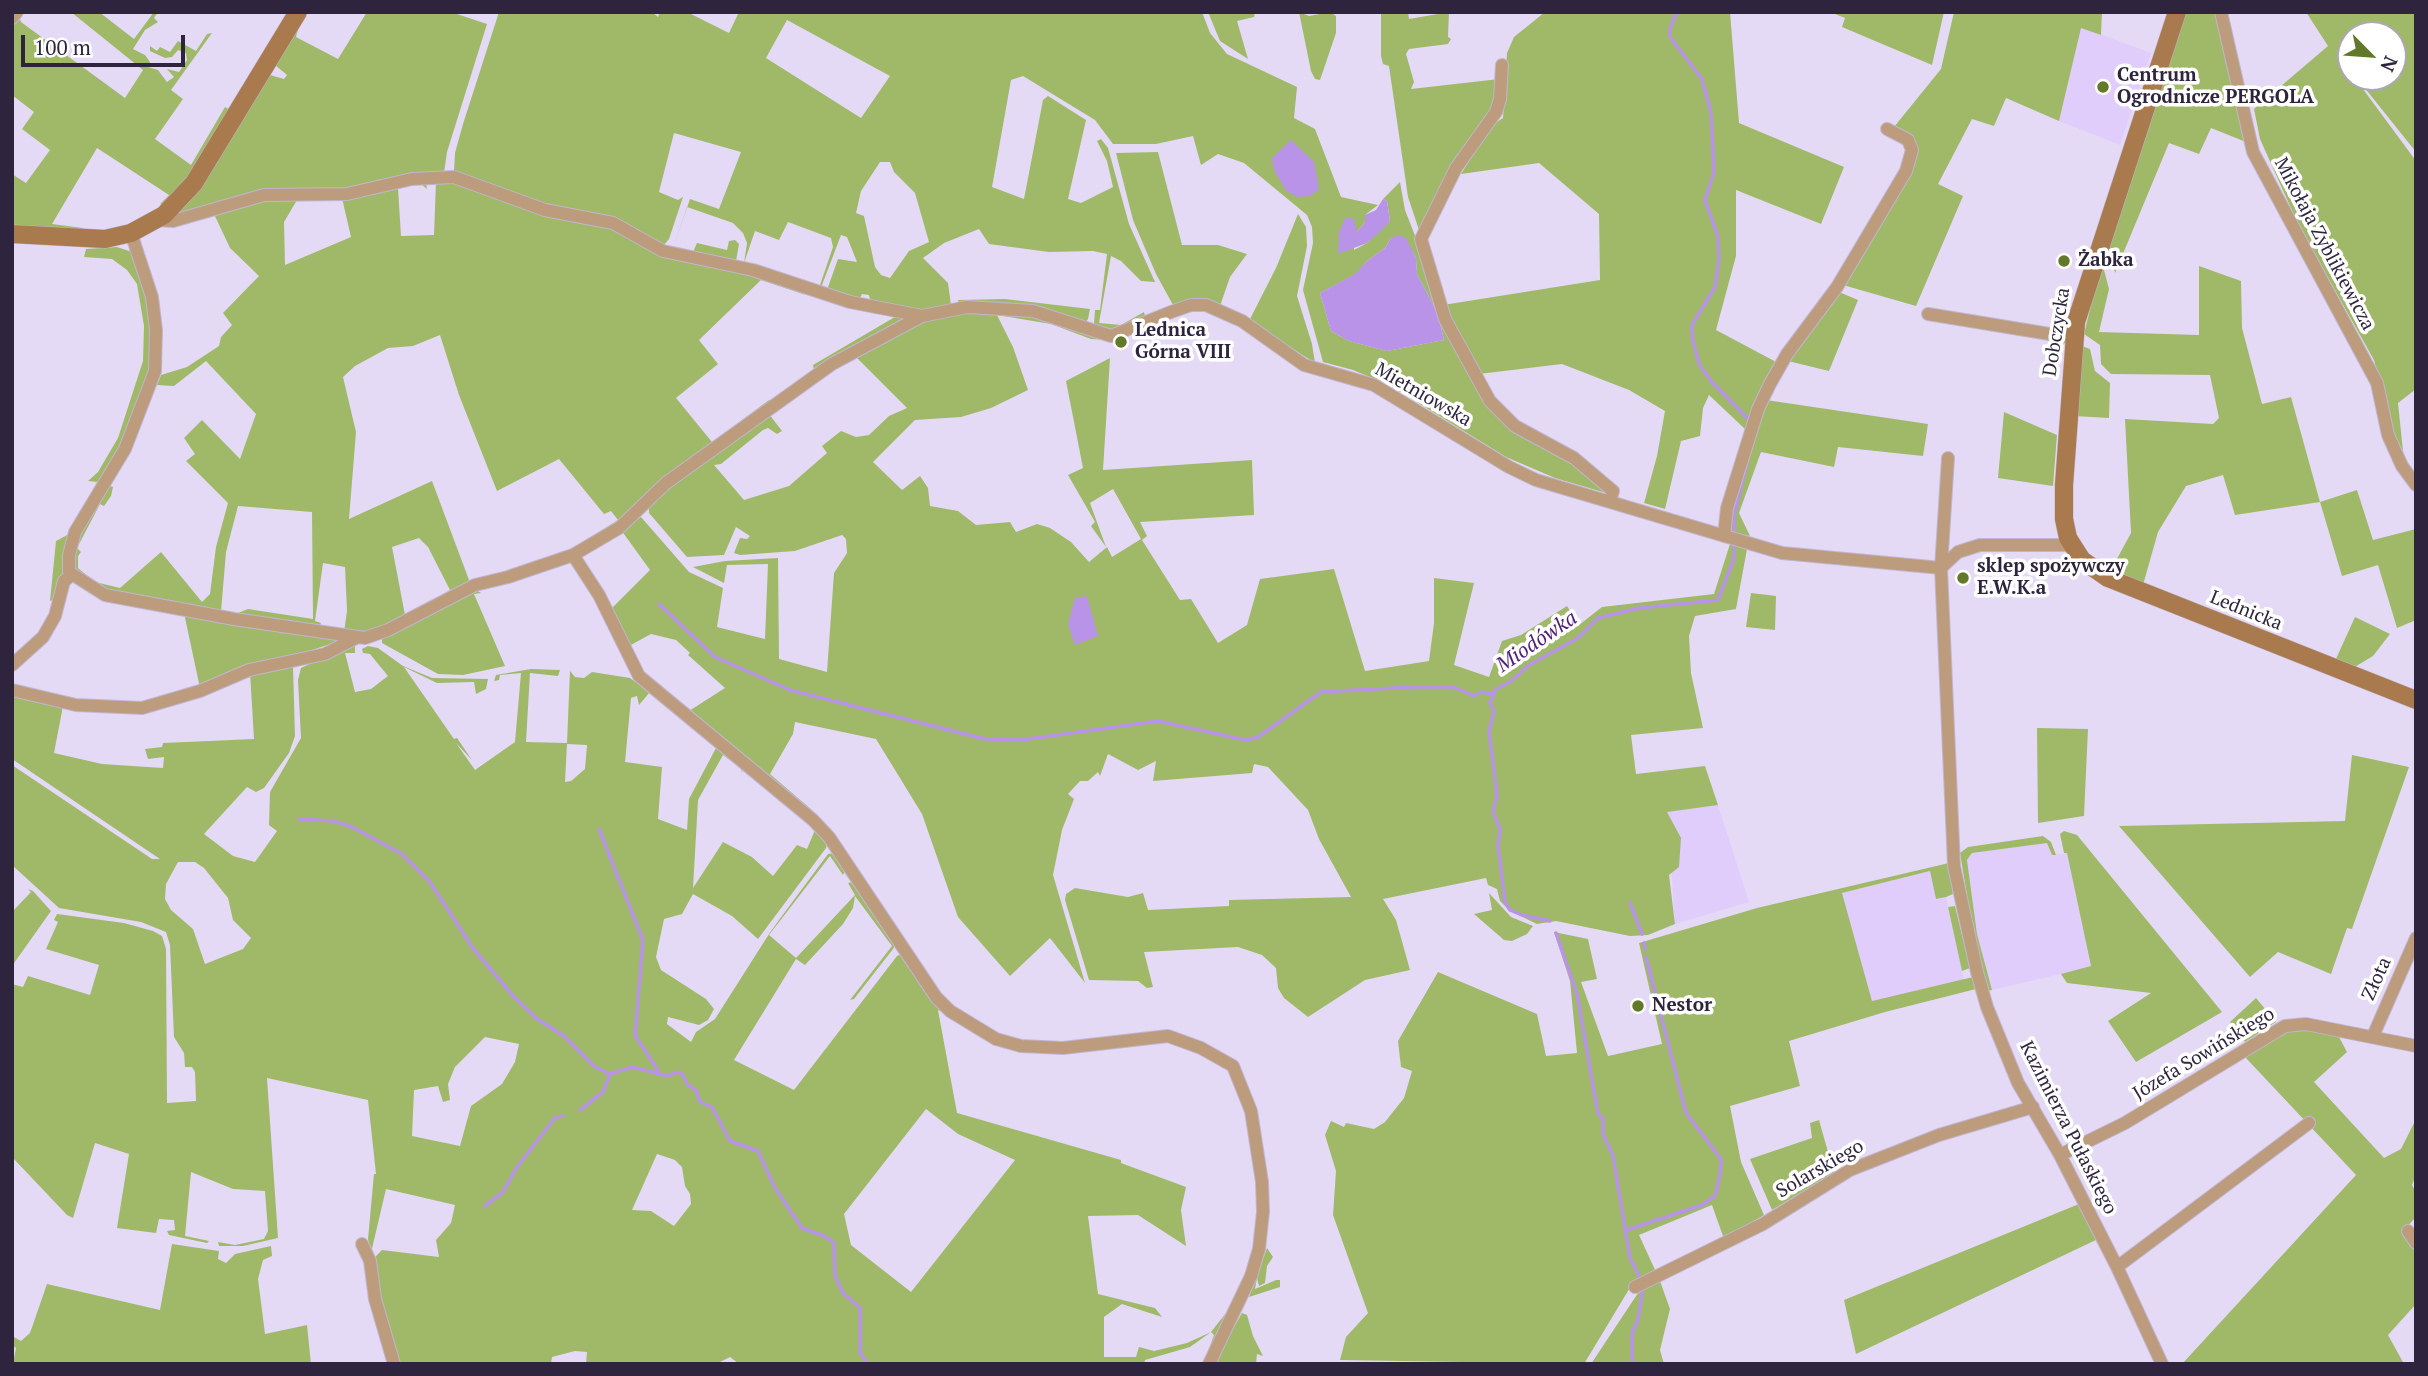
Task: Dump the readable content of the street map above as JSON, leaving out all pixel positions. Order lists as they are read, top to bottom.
{
  "streets": {
    "main road": ["Dobczycka", "Lednicka"],
    "street": [
      "Mikołaja Zyblikiewicza",
      "Mietniowska",
      "Złota",
      "Józefa Sowińskiego",
      "Kazimierza Pułaskiego",
      "Solarskiego"
    ]
  },
  "crossings": [
    ["Dobczycka", "Lednicka"],
    ["Mietniowska", "Kazimierza Pułaskiego"],
    ["Złota", "Józefa Sowińskiego"],
    ["Józefa Sowińskiego", "Kazimierza Pułaskiego"],
    ["Kazimierza Pułaskiego", "Solarskiego"]
  ],
  "water": ["Miodówka"],
  "places": [
    "Centrum Ogrodnicze PERGOLA",
    "Żabka",
    "Lednica Górna VIII",
    "sklep spożywczy E.W.K.a",
    "Nestor"
  ],
  "scale_bar": "100 m",
  "north": "bottom right"
}
